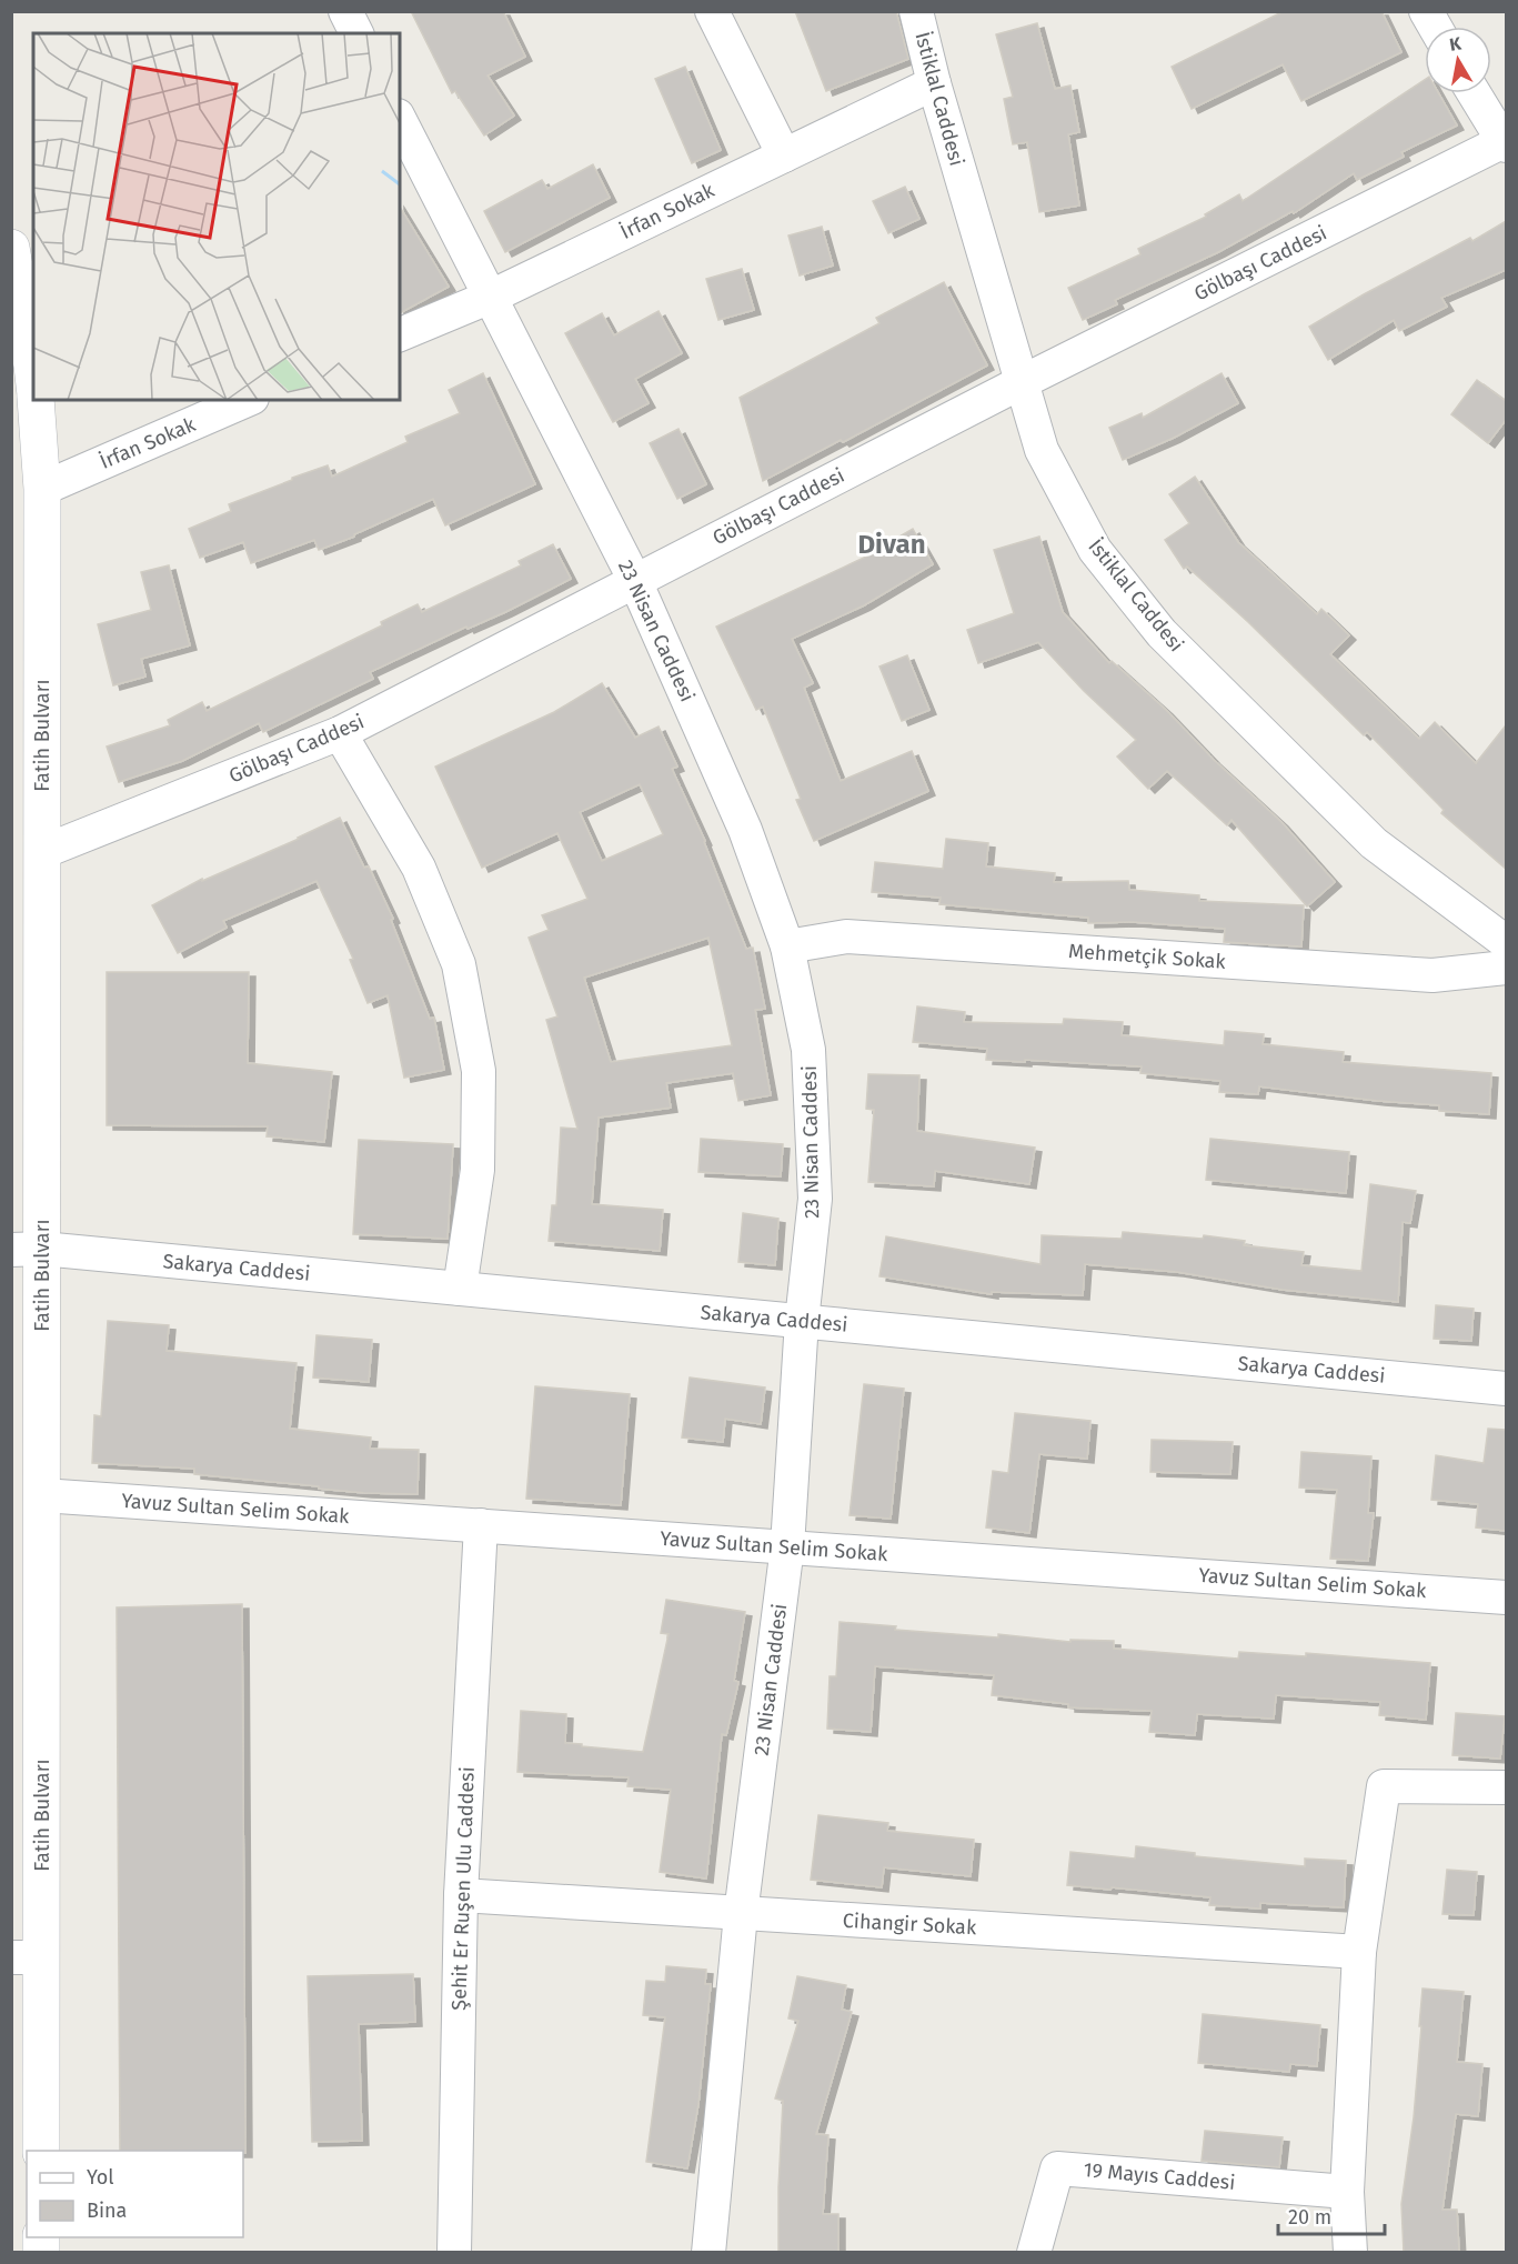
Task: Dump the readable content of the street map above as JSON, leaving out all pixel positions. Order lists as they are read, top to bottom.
{
  "streets": {
    "street": [
      "İstiklal Caddesi",
      "İrfan Sokak",
      "Gölbaşı Caddesi",
      "23 Nisan Caddesi",
      "Fatih Bulvarı",
      "Mehmetçik Sokak",
      "Sakarya Caddesi",
      "Yavuz Sultan Selim Sokak",
      "Şehit Er Ruşen Ulu Caddesi",
      "Cihangir Sokak",
      "19 Mayıs Caddesi"
    ]
  },
  "crossings": [
    ["İstiklal Caddesi", "İrfan Sokak"],
    ["İstiklal Caddesi", "Gölbaşı Caddesi"],
    ["İrfan Sokak", "23 Nisan Caddesi"],
    ["İrfan Sokak", "Fatih Bulvarı"],
    ["Gölbaşı Caddesi", "23 Nisan Caddesi"],
    ["Gölbaşı Caddesi", "Fatih Bulvarı"],
    ["23 Nisan Caddesi", "Mehmetçik Sokak"],
    ["23 Nisan Caddesi", "Sakarya Caddesi"],
    ["23 Nisan Caddesi", "Yavuz Sultan Selim Sokak"],
    ["23 Nisan Caddesi", "Cihangir Sokak"],
    ["Fatih Bulvarı", "Sakarya Caddesi"],
    ["Fatih Bulvarı", "Yavuz Sultan Selim Sokak"],
    ["Yavuz Sultan Selim Sokak", "Şehit Er Ruşen Ulu Caddesi"],
    ["Şehit Er Ruşen Ulu Caddesi", "Cihangir Sokak"]
  ],
  "districts": ["Divan"],
  "legend": ["Yol", "Bina"],
  "scale_bar": "20 m",
  "north": "top"
}
